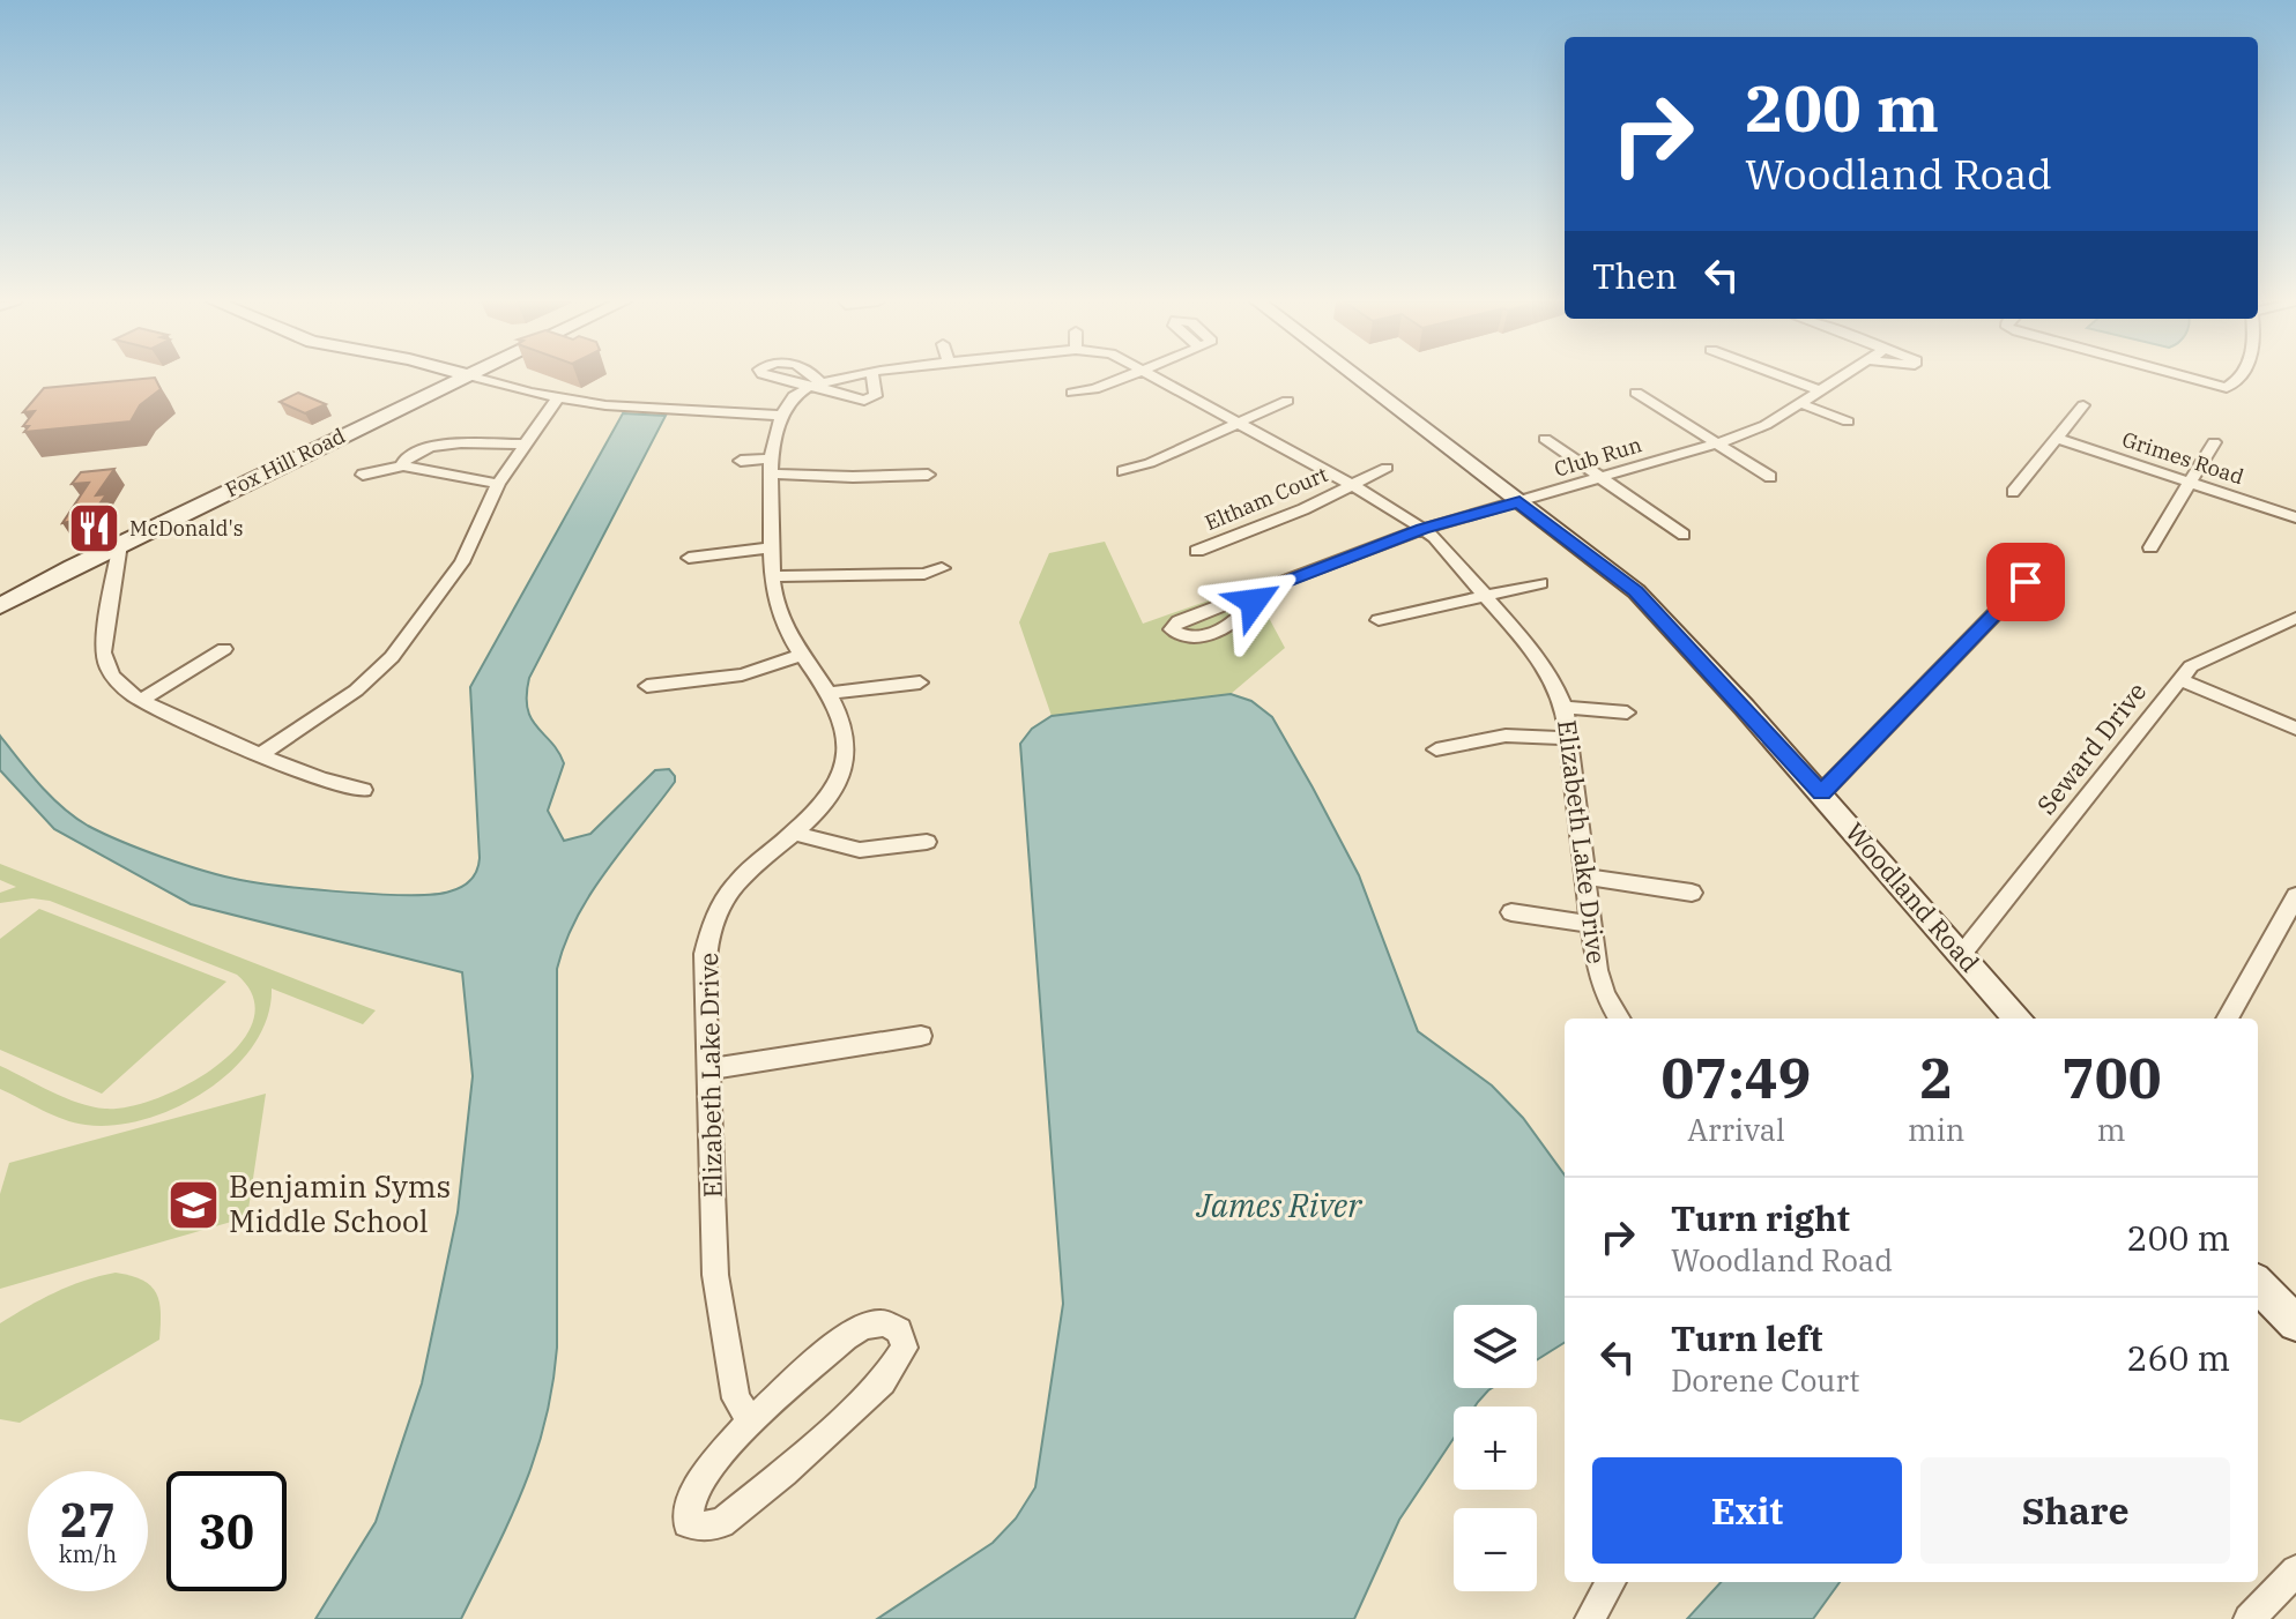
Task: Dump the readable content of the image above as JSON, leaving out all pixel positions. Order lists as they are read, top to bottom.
{
  "streets": {
    "main road": ["Fox Hill Road", "Woodland Road"],
    "street": [
      "Club Run",
      "Grimes Road",
      "Eltham Court",
      "Seward Drive",
      "Elizabeth Lake Drive"
    ]
  },
  "crossings": [
    ["Club Run", "Elizabeth Lake Drive"],
    ["Club Run", "Woodland Road"],
    ["Eltham Court", "Elizabeth Lake Drive"],
    ["Seward Drive", "Woodland Road"]
  ],
  "water": ["James River"],
  "places": {
    "restaurant": ["McDonald's"],
    "school or university": ["Benjamin Syms Middle School"]
  },
  "page": {
    "turn": ["200 m", "Woodland Road"],
    "then": "Then",
    "eta": [
      "07:49",
      "Arrival",
      "2",
      "min",
      "700",
      "m"
    ],
    "list": [
      {
        "name": "Turn right",
        "note": "Woodland Road",
        "value": "200 m"
      },
      {
        "name": "Turn left",
        "note": "Dorene Court",
        "value": "260 m"
      }
    ],
    "map_buttons": ["+", "−"],
    "buttons": ["Exit", "Share"],
    "speed": "27 km/h",
    "limit": "30"
  }
}
